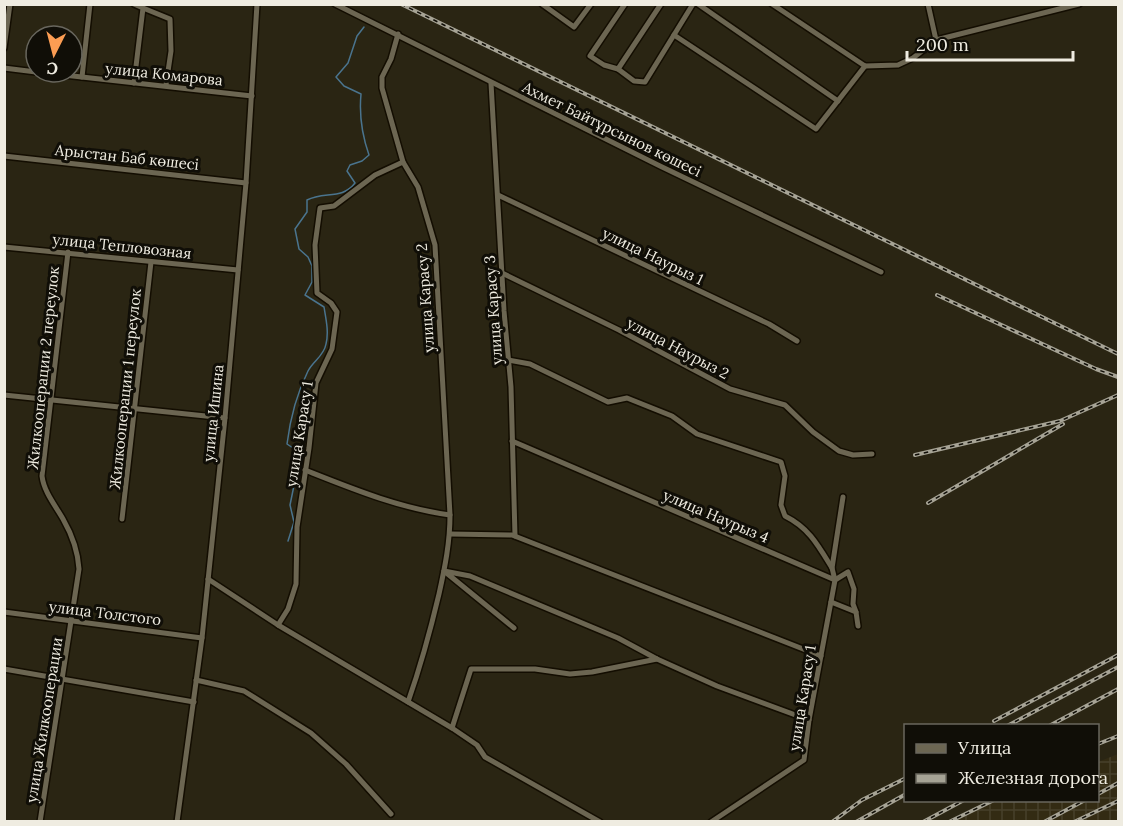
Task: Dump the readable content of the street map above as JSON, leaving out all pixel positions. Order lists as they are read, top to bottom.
{
  "streets": {
    "street": [
      "улица Комарова",
      "Ахмет Байтұрсынов көшесі",
      "Арыстан Баб көшесі",
      "улица Тепловозная",
      "улица Наурыз 1",
      "улица Карасу 2",
      "улица Карасу 3",
      "улица Наурыз 2",
      "Жилкооперации 2 переулок",
      "Жилкооперации 1 переулок",
      "улица Ишина",
      "улица Карасу 1",
      "улица Наурыз 4",
      "улица Толстого",
      "улица Жилкооперации"
    ]
  },
  "crossings": [
    ["улица Комарова", "улица Ишина"],
    ["Ахмет Байтұрсынов көшесі", "улица Карасу 2"],
    ["Ахмет Байтұрсынов көшесі", "улица Карасу 3"],
    ["Арыстан Баб көшесі", "улица Ишина"],
    ["улица Тепловозная", "Жилкооперации 2 переулок"],
    ["улица Тепловозная", "Жилкооперации 1 переулок"],
    ["улица Тепловозная", "улица Ишина"],
    ["улица Наурыз 1", "улица Карасу 3"],
    ["улица Карасу 2", "улица Карасу 1"],
    ["улица Карасу 3", "улица Наурыз 2"],
    ["улица Карасу 3", "улица Наурыз 4"],
    ["Жилкооперации 2 переулок", "улица Толстого"],
    ["Жилкооперации 2 переулок", "улица Жилкооперации"],
    ["улица Ишина", "улица Толстого"],
    ["улица Карасу 1", "улица Наурыз 4"],
    ["улица Толстого", "улица Жилкооперации"]
  ],
  "legend": ["Улица", "Железная дорога"],
  "scale_bar": "200 m",
  "north": "bottom"
}
